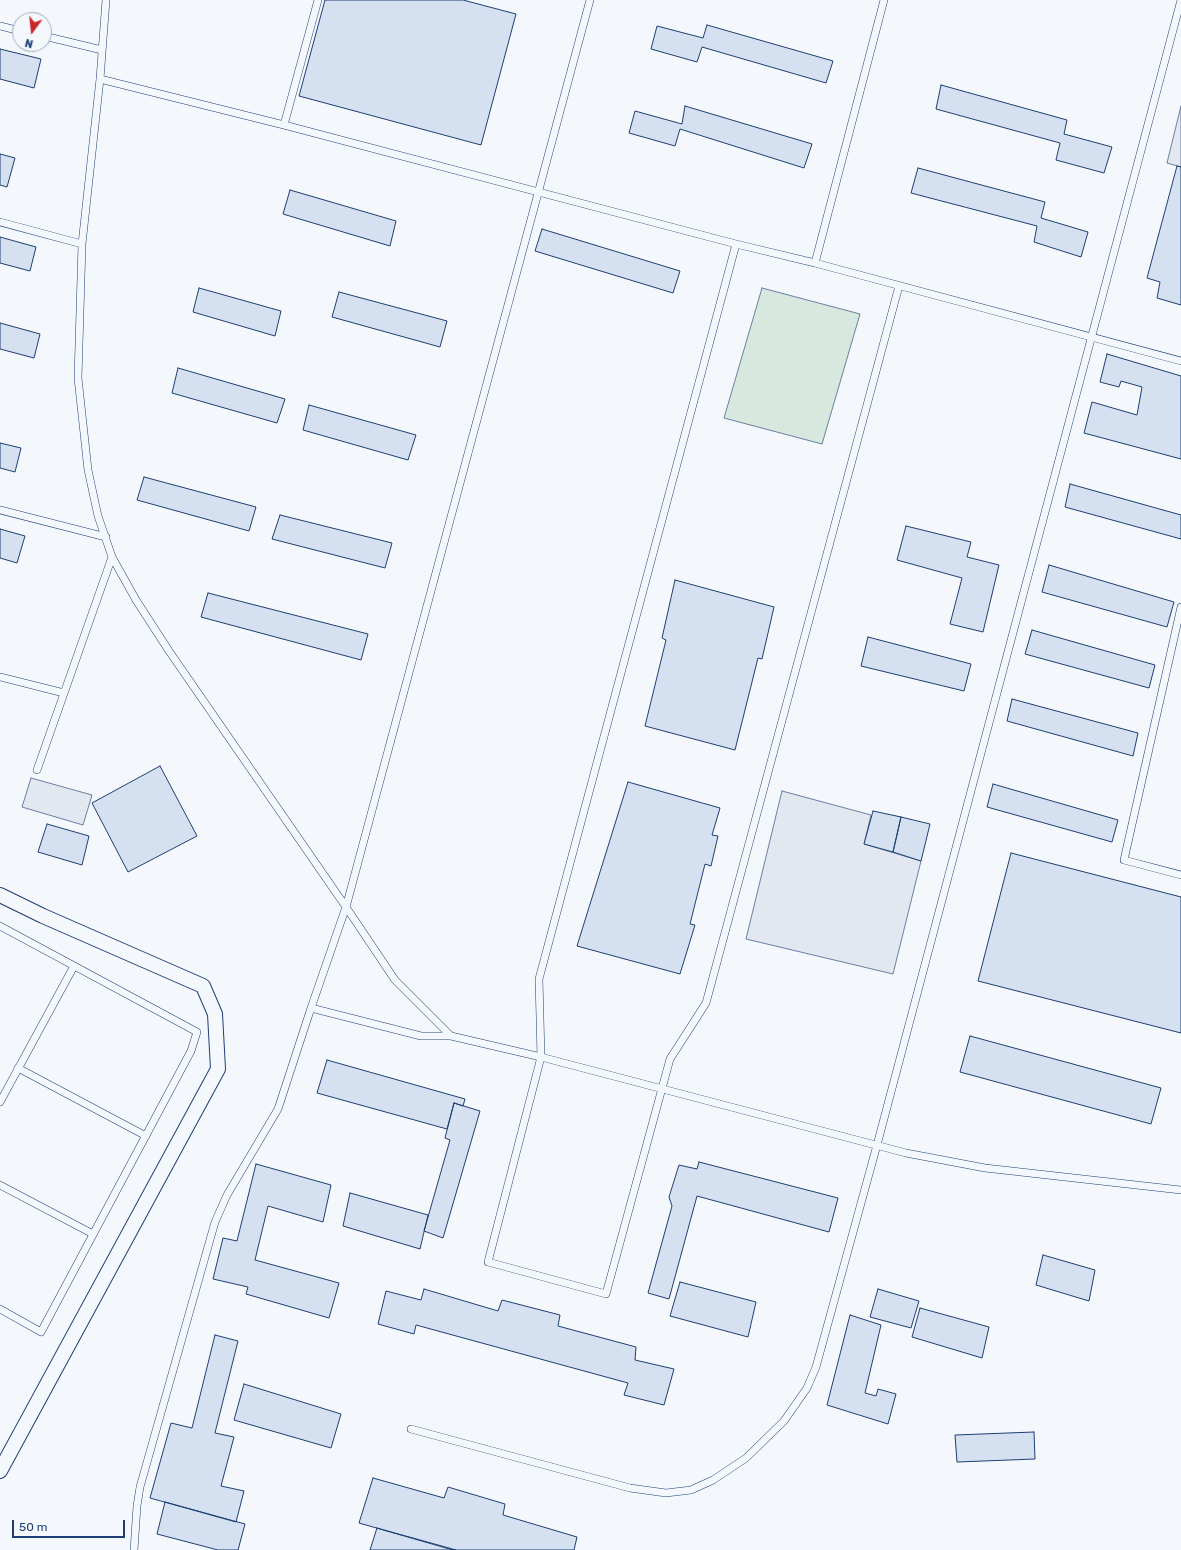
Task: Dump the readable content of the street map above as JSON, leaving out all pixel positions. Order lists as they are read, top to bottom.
{
  "scale_bar": "50 m",
  "north": "bottom"
}
